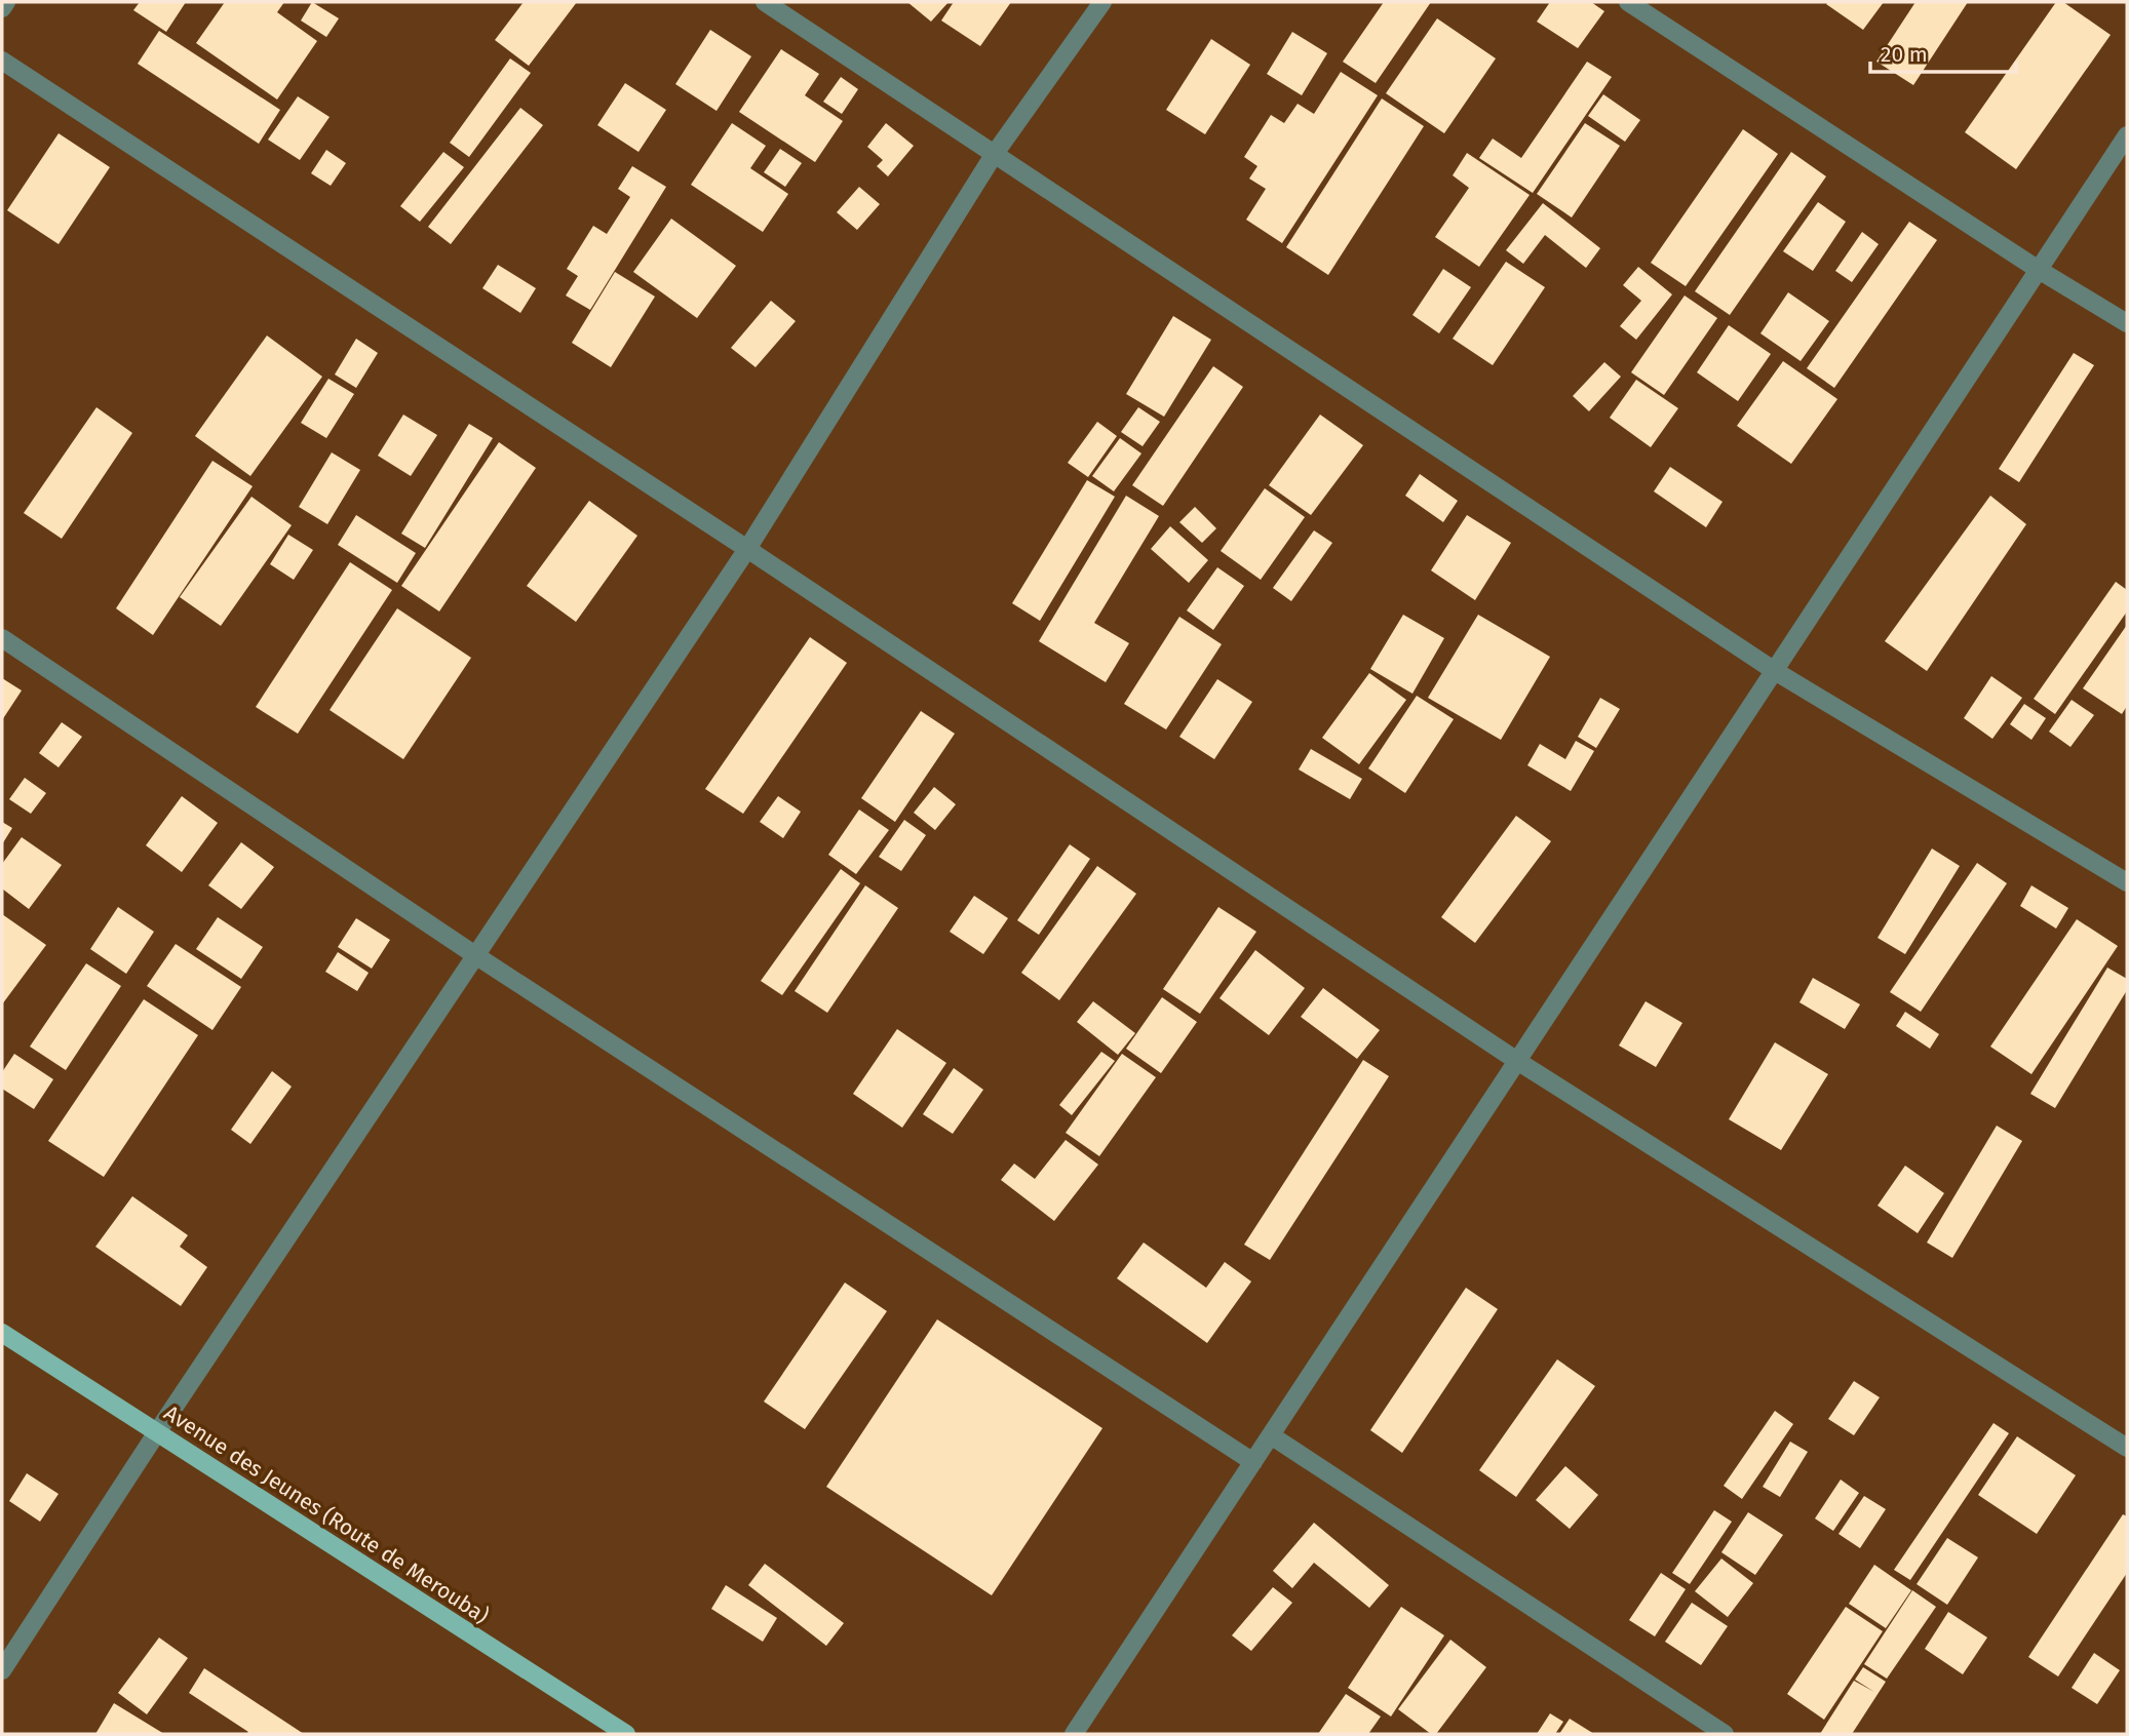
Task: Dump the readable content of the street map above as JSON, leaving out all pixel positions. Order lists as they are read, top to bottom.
{
  "streets": {
    "main road": ["Avenue des Jeunes (Route de Merouba)"]
  },
  "scale_bar": "20 m"
}
